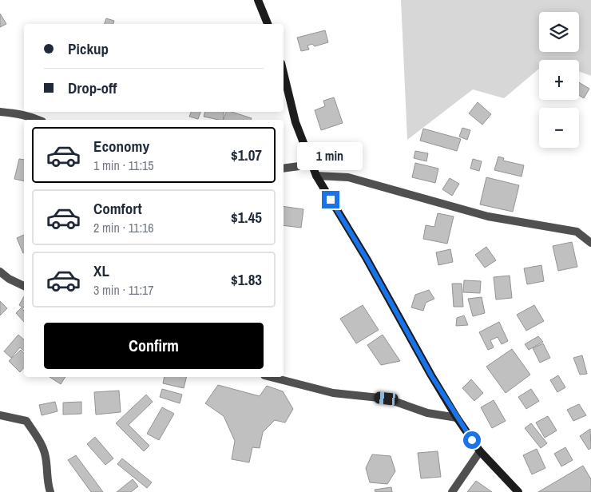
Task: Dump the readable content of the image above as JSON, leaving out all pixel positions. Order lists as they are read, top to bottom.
{
  "page": {
    "map_buttons": ["+", "−"],
    "banner": ["Pickup", "Drop-off"],
    "list": [
      {
        "name": "Economy",
        "note": "1 min · 11:15",
        "value": "$1.07"
      },
      {
        "name": "Comfort",
        "note": "2 min · 11:16",
        "value": "$1.45"
      },
      {
        "name": "XL",
        "note": "3 min · 11:17",
        "value": "$1.83"
      }
    ],
    "bubble": "1 min",
    "buttons": "Confirm"
  }
}
